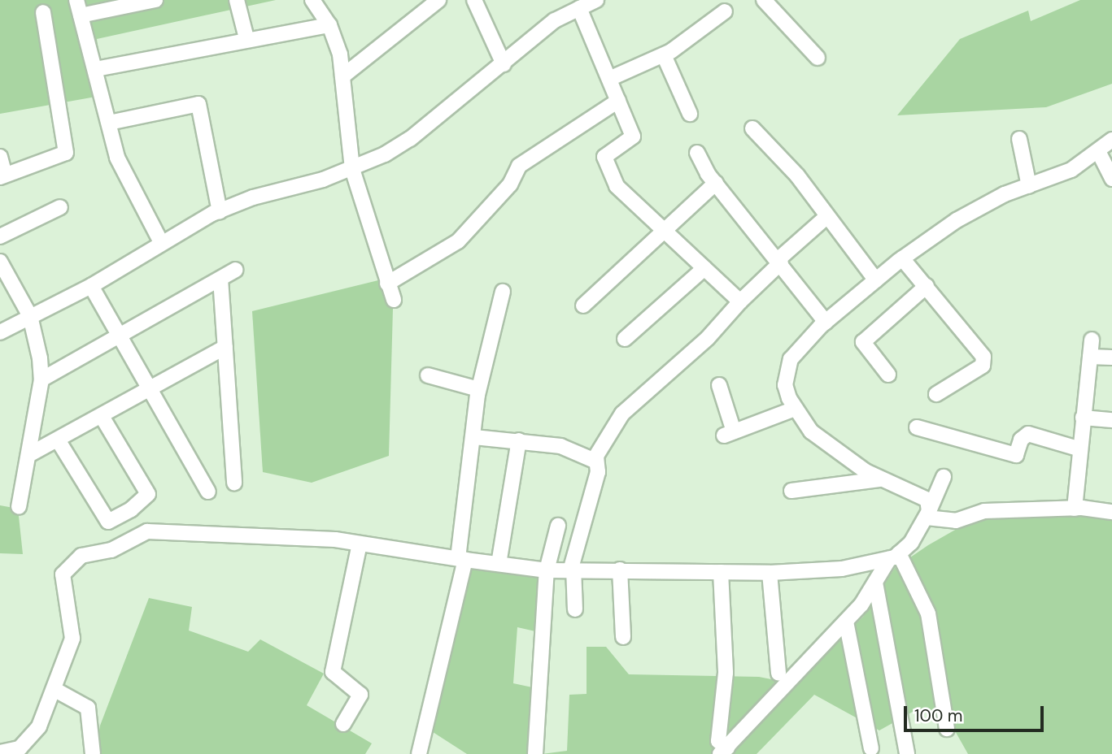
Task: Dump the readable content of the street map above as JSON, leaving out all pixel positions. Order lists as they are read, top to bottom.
{
  "scale_bar": "100 m"
}
